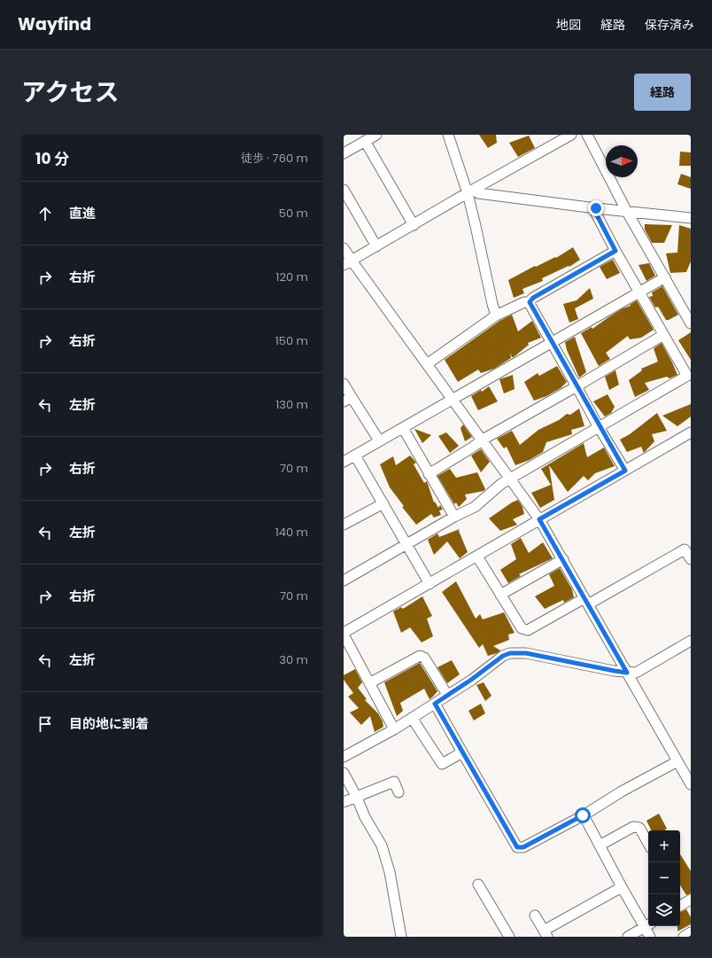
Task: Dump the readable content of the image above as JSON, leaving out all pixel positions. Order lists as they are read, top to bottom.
{
  "north": "right",
  "page": {
    "header": "Wayfind",
    "nav": ["地図", "経路", "保存済み"],
    "title": "アクセス",
    "buttons": "経路",
    "heading": ["10 分", "徒歩 · 760 m"],
    "list": [
      ["直進", "50 m"],
      ["右折", "120 m"],
      ["右折", "150 m"],
      ["左折", "130 m"],
      ["右折", "70 m"],
      ["左折", "140 m"],
      ["右折", "70 m"],
      ["左折", "30 m"],
      "目的地に到着"
    ],
    "map_buttons": ["+", "−"]
  }
}
